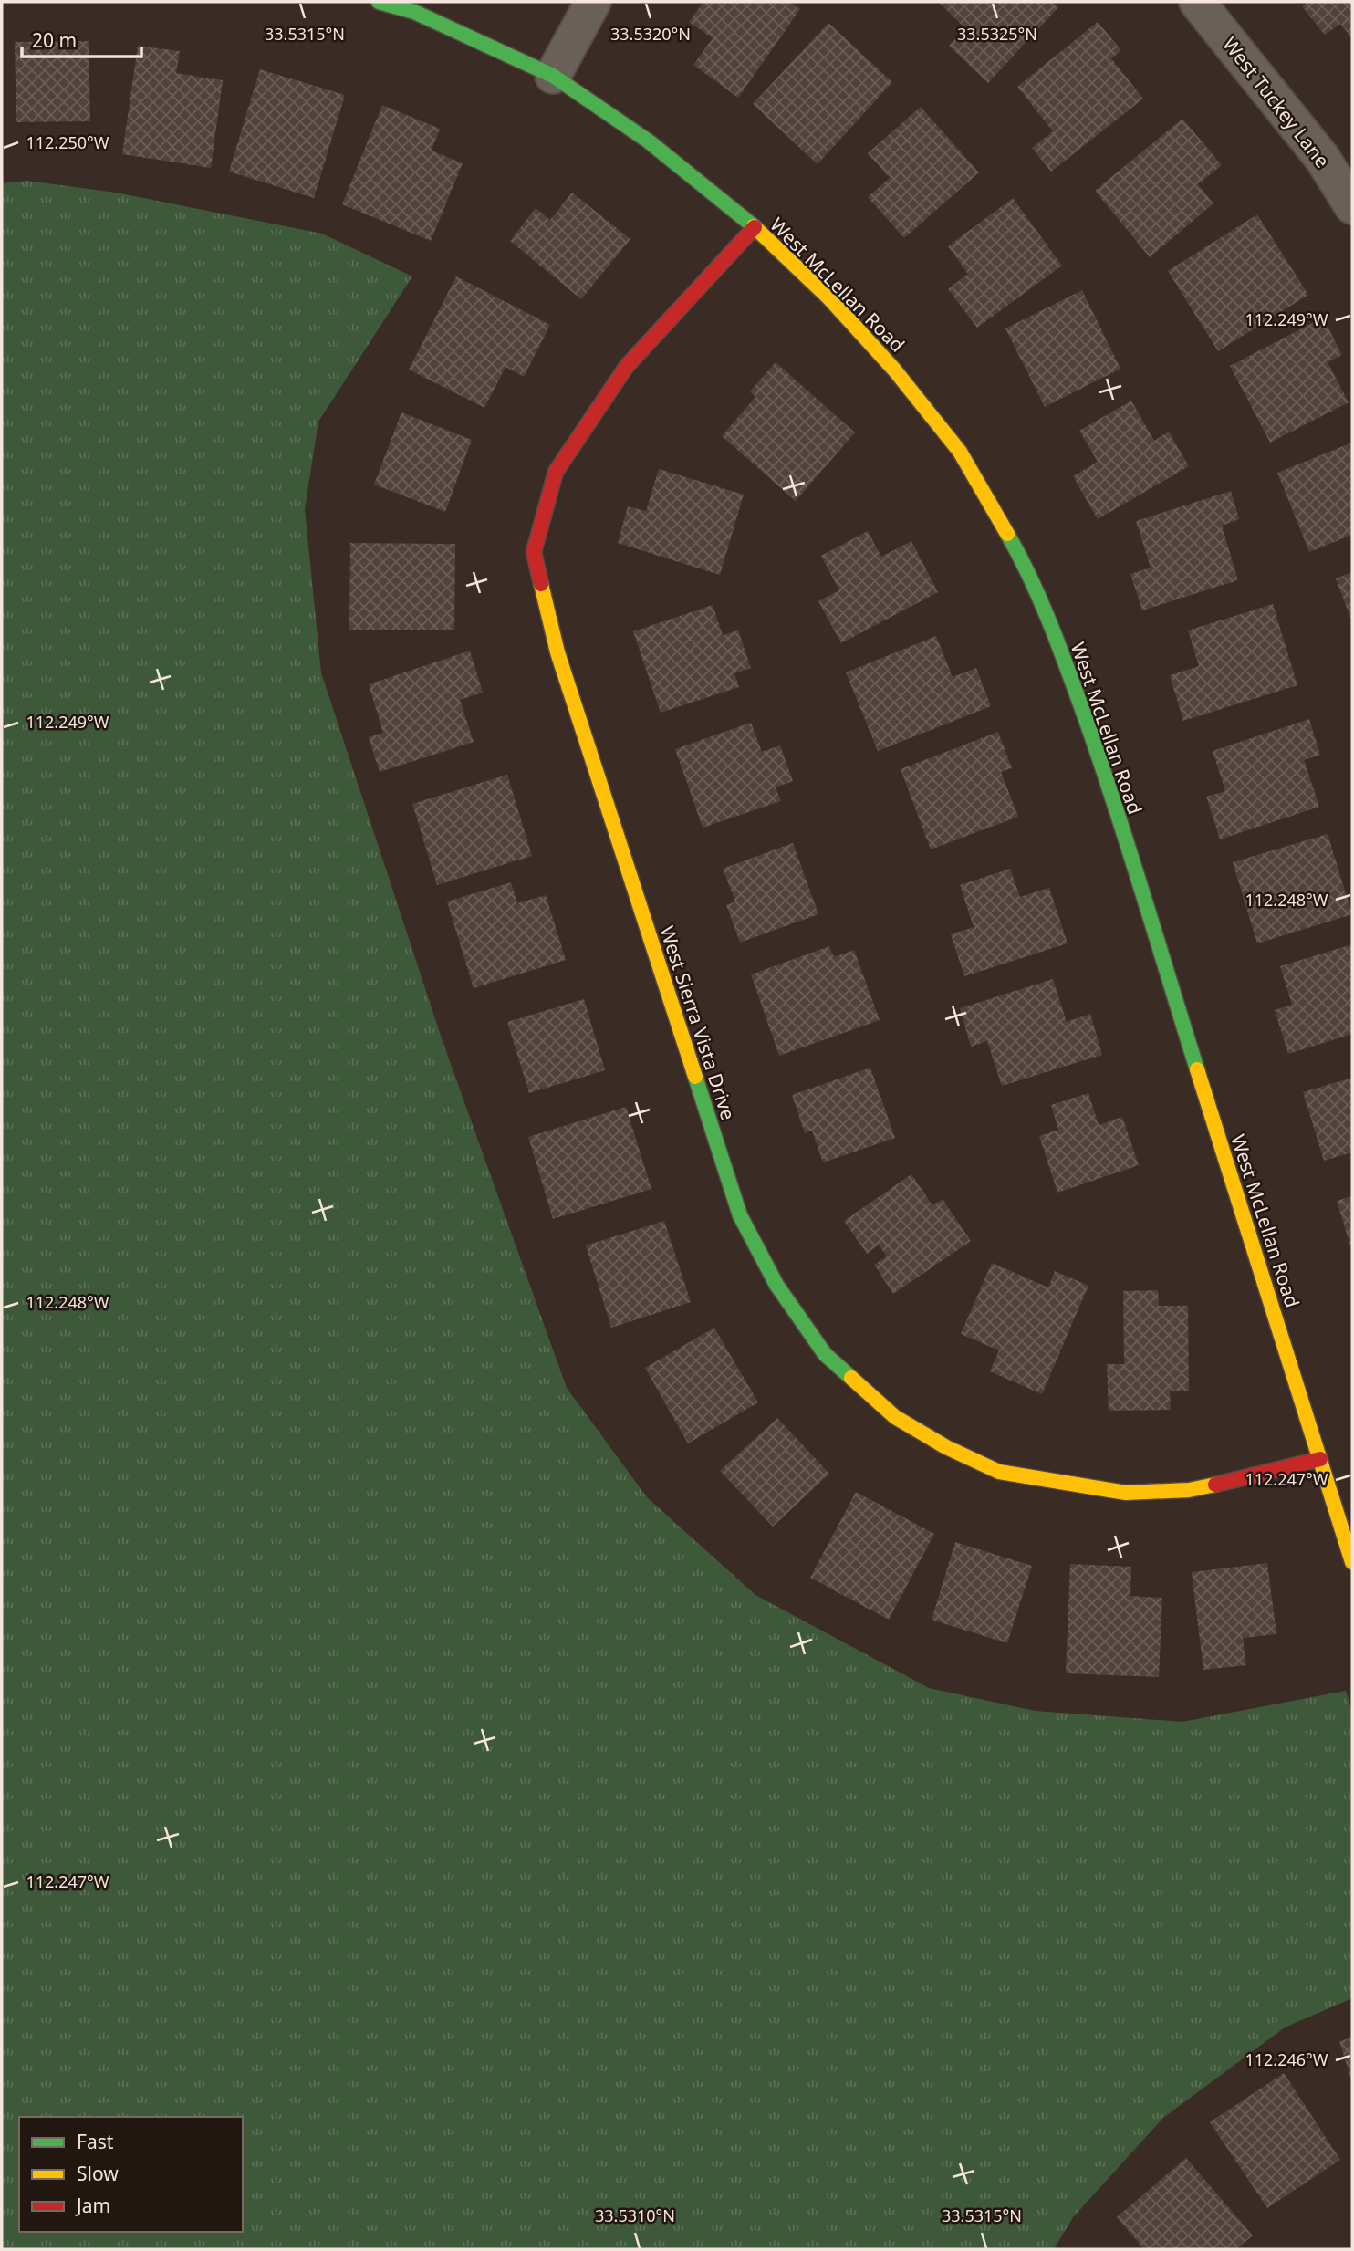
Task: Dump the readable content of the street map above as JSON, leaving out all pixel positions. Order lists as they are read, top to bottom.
{
  "streets": {
    "street": ["West Tuckey Lane", "West McLellan Road", "West Sierra Vista Drive"]
  },
  "crossings": [
    ["West McLellan Road", "West Sierra Vista Drive"]
  ],
  "legend": ["Fast", "Slow", "Jam"],
  "scale_bar": "20 m",
  "coordinates": [
    "33.5315°N",
    "33.5320°N",
    "33.5325°N",
    "112.250°W",
    "112.249°W",
    "112.248°W",
    "112.247°W",
    "112.246°W",
    "33.5310°N"
  ]
}
